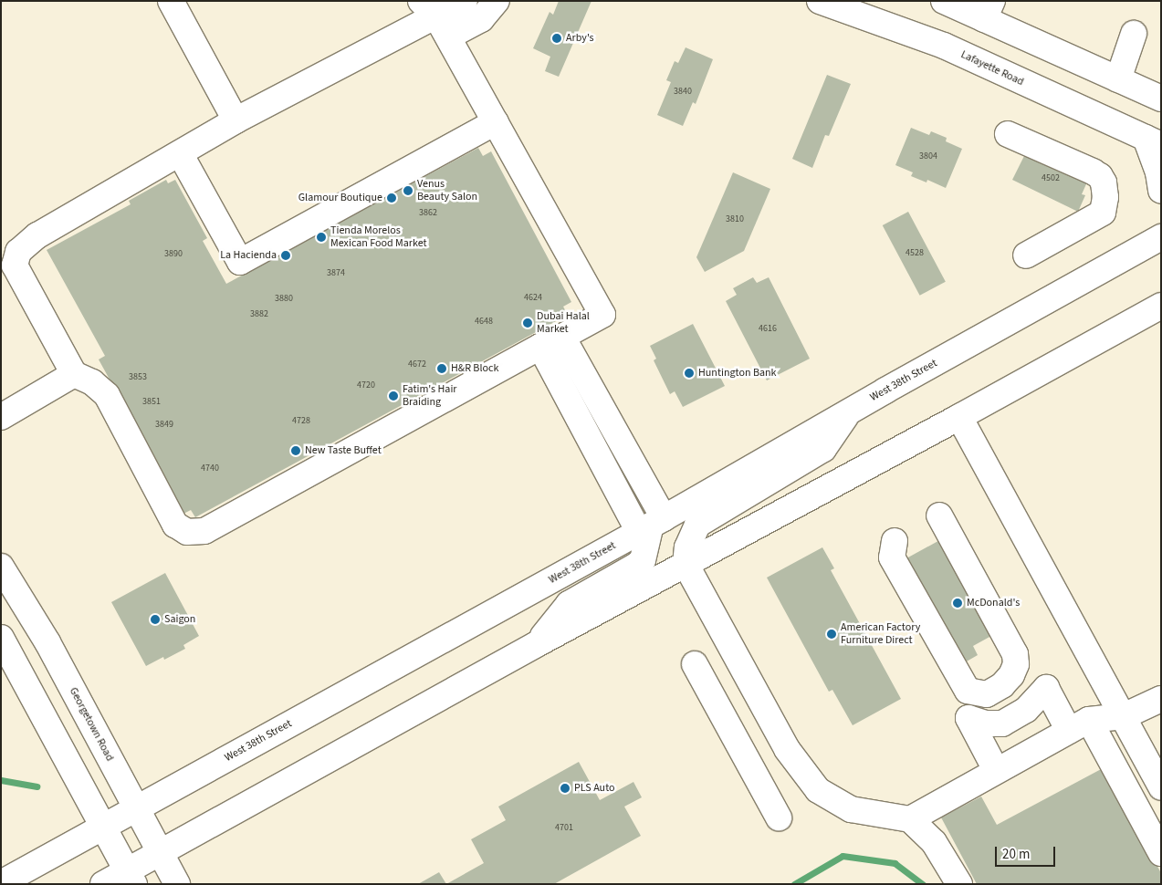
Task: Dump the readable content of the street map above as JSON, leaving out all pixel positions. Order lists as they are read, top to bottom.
{
  "streets": {
    "main road": ["Lafayette Road", "West 38th Street", "Georgetown Road"]
  },
  "crossings": [
    ["West 38th Street", "Georgetown Road"]
  ],
  "places": [
    "Arby's",
    "Venus Beauty Salon",
    "Glamour Boutique",
    "Tienda Morelos Mexican Food Market",
    "La Hacienda",
    "Dubai Halal Market",
    "H&R Block",
    "Huntington Bank",
    "Fatim's Hair Braiding",
    "New Taste Buffet",
    "McDonald's",
    "Saigon",
    "American Factory Furniture Direct",
    "PLS Auto"
  ],
  "house_numbers": [
    "3840",
    "3804",
    "4502",
    "3862",
    "3810",
    "4528",
    "3890",
    "3874",
    "4624",
    "3880",
    "3882",
    "4648",
    "4616",
    "4672",
    "3853",
    "4720",
    "3851",
    "4728",
    "3849",
    "4740",
    "4701"
  ],
  "scale_bar": "20 m"
}
